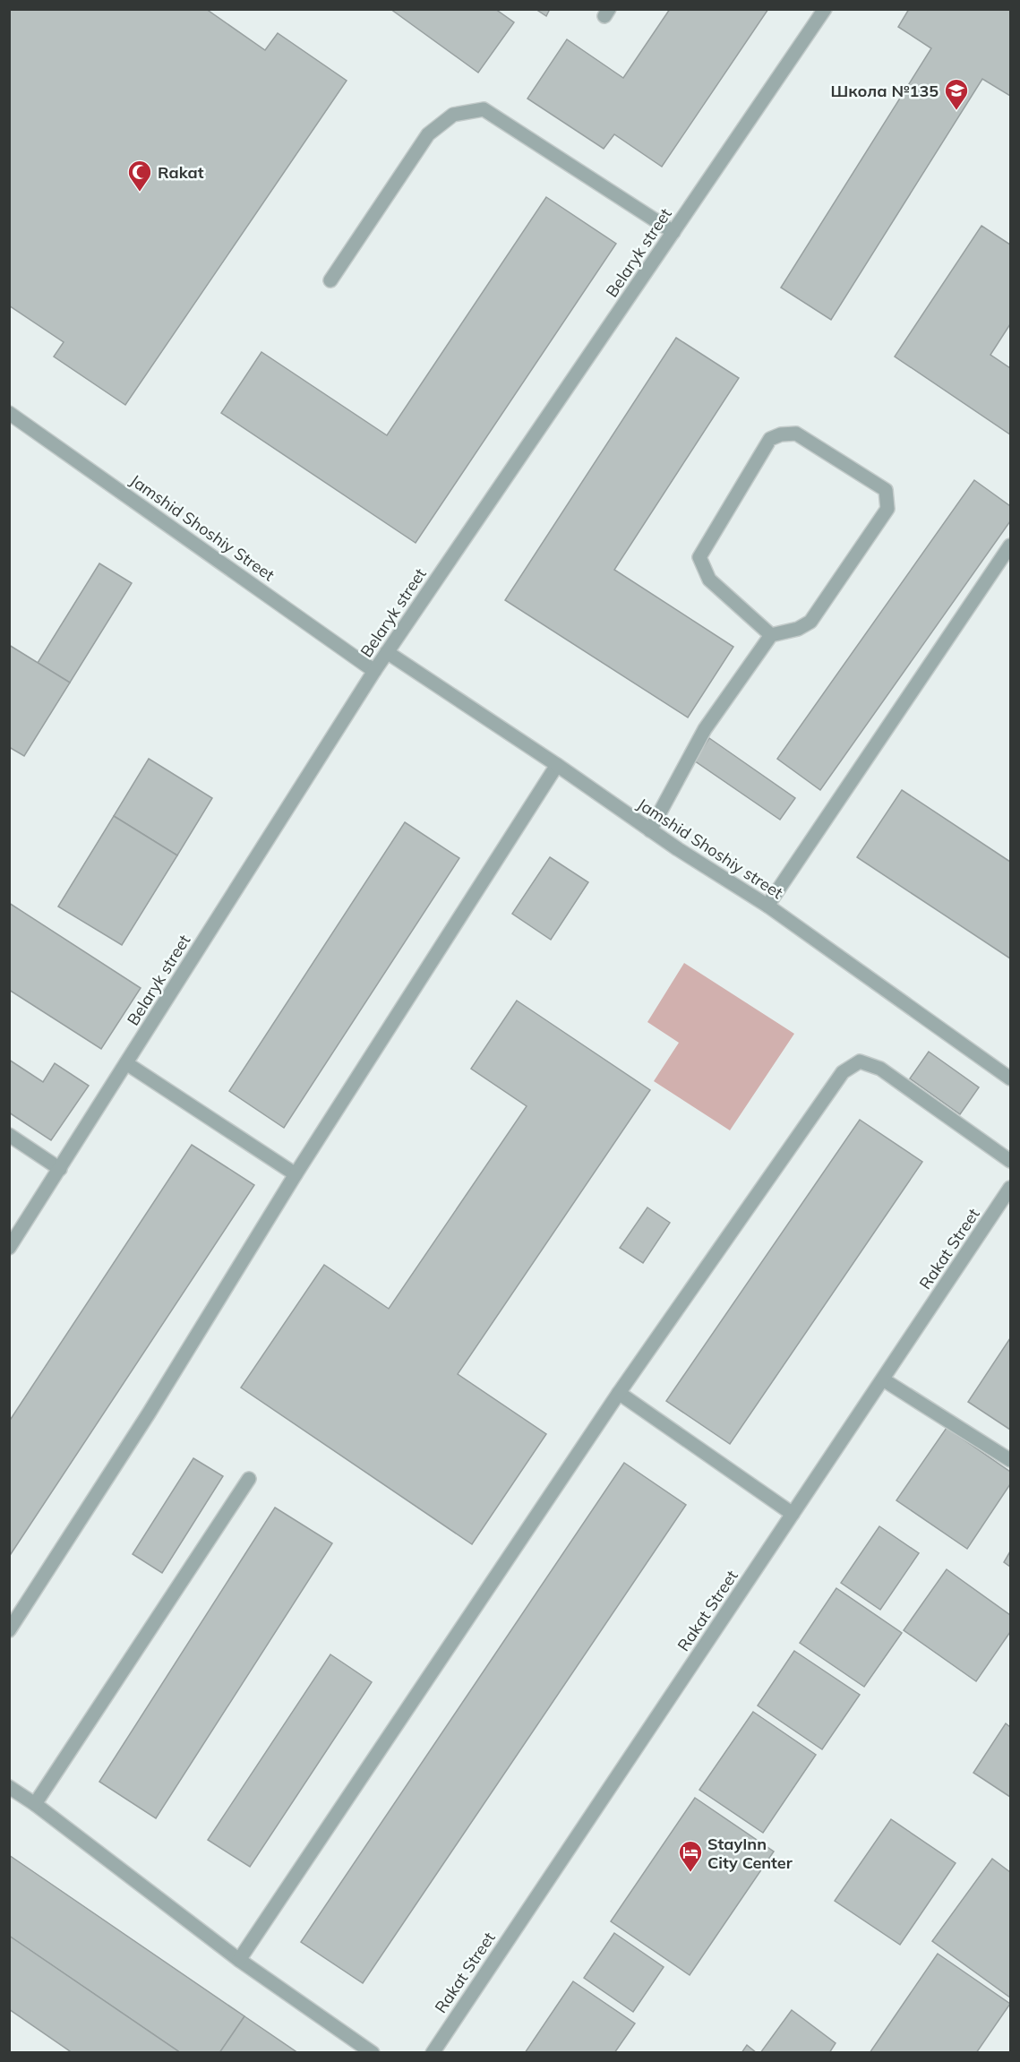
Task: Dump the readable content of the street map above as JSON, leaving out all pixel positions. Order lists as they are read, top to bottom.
{
  "streets": {
    "street": [
      "Belaryk street",
      "Jamshid Shoshiy Street",
      "Jamshid Shoshiy street",
      "Rakat Street"
    ]
  },
  "crossings": [
    ["Belaryk street", "Jamshid Shoshiy Street"],
    ["Belaryk street", "Jamshid Shoshiy street"]
  ],
  "places": {
    "school or university": ["Школа №135"],
    "mosque": ["Rakat"],
    "hotel": ["StayInn City Center"]
  }
}
